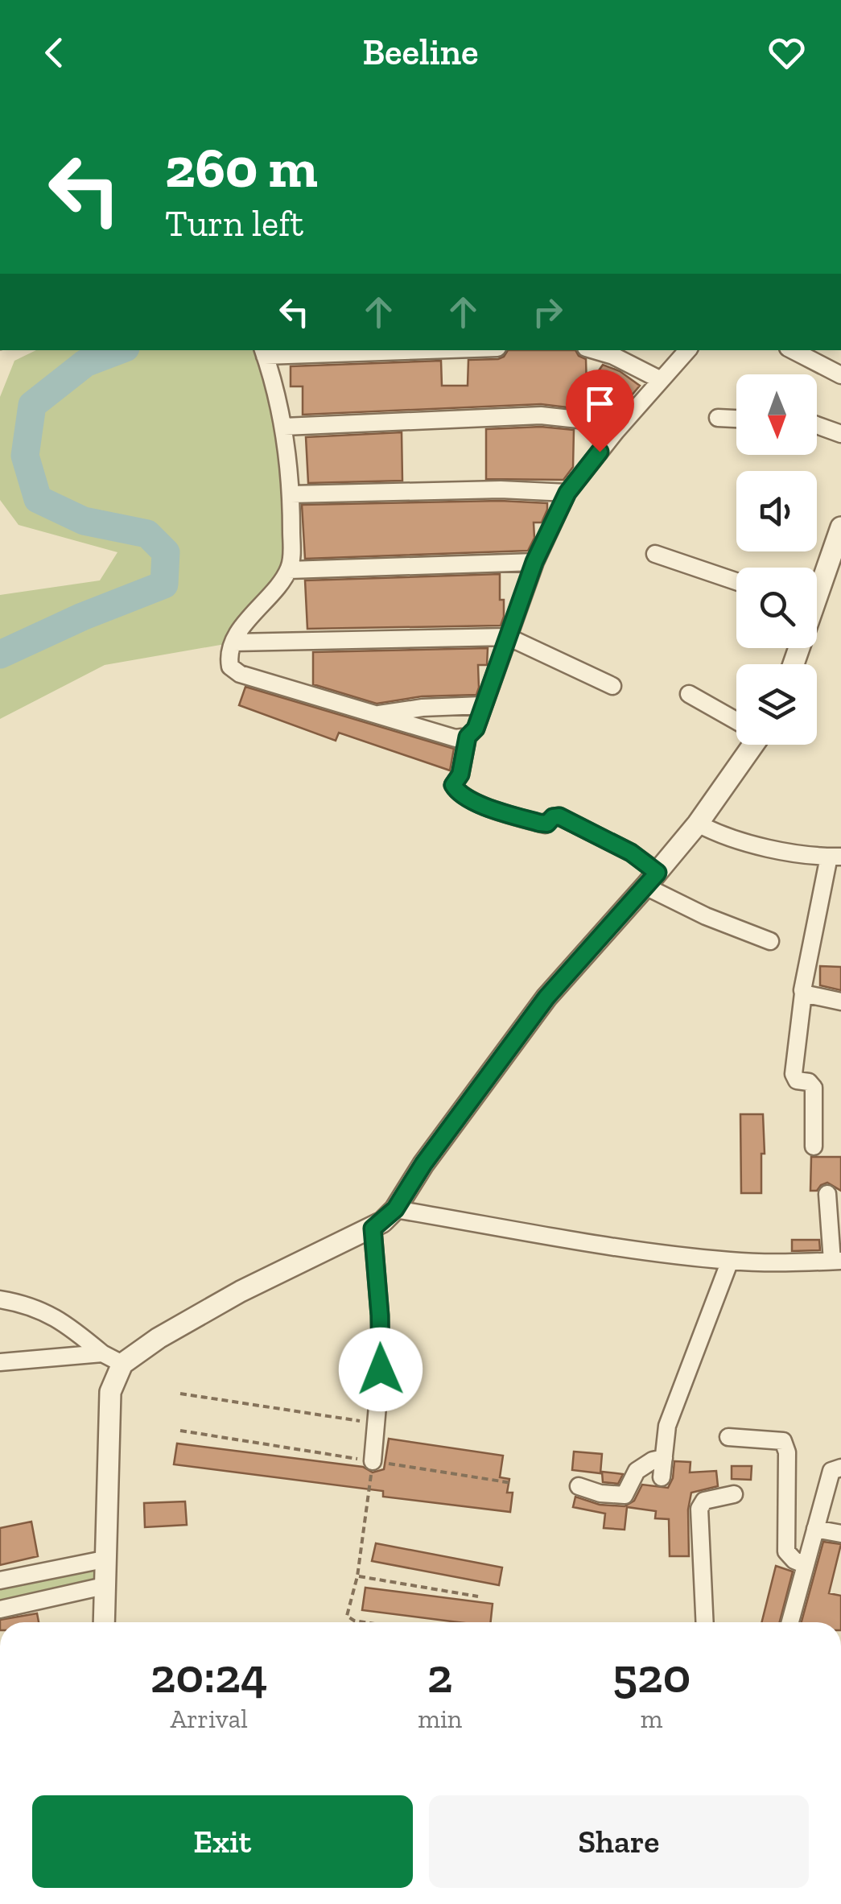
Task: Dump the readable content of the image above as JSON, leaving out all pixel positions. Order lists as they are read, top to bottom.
{
  "north": "bottom",
  "page": {
    "header": "Beeline",
    "turn": ["260 m", "Turn left"],
    "eta": [
      "20:24",
      "Arrival",
      "2",
      "min",
      "520",
      "m"
    ],
    "buttons": ["Exit", "Share"]
  }
}
